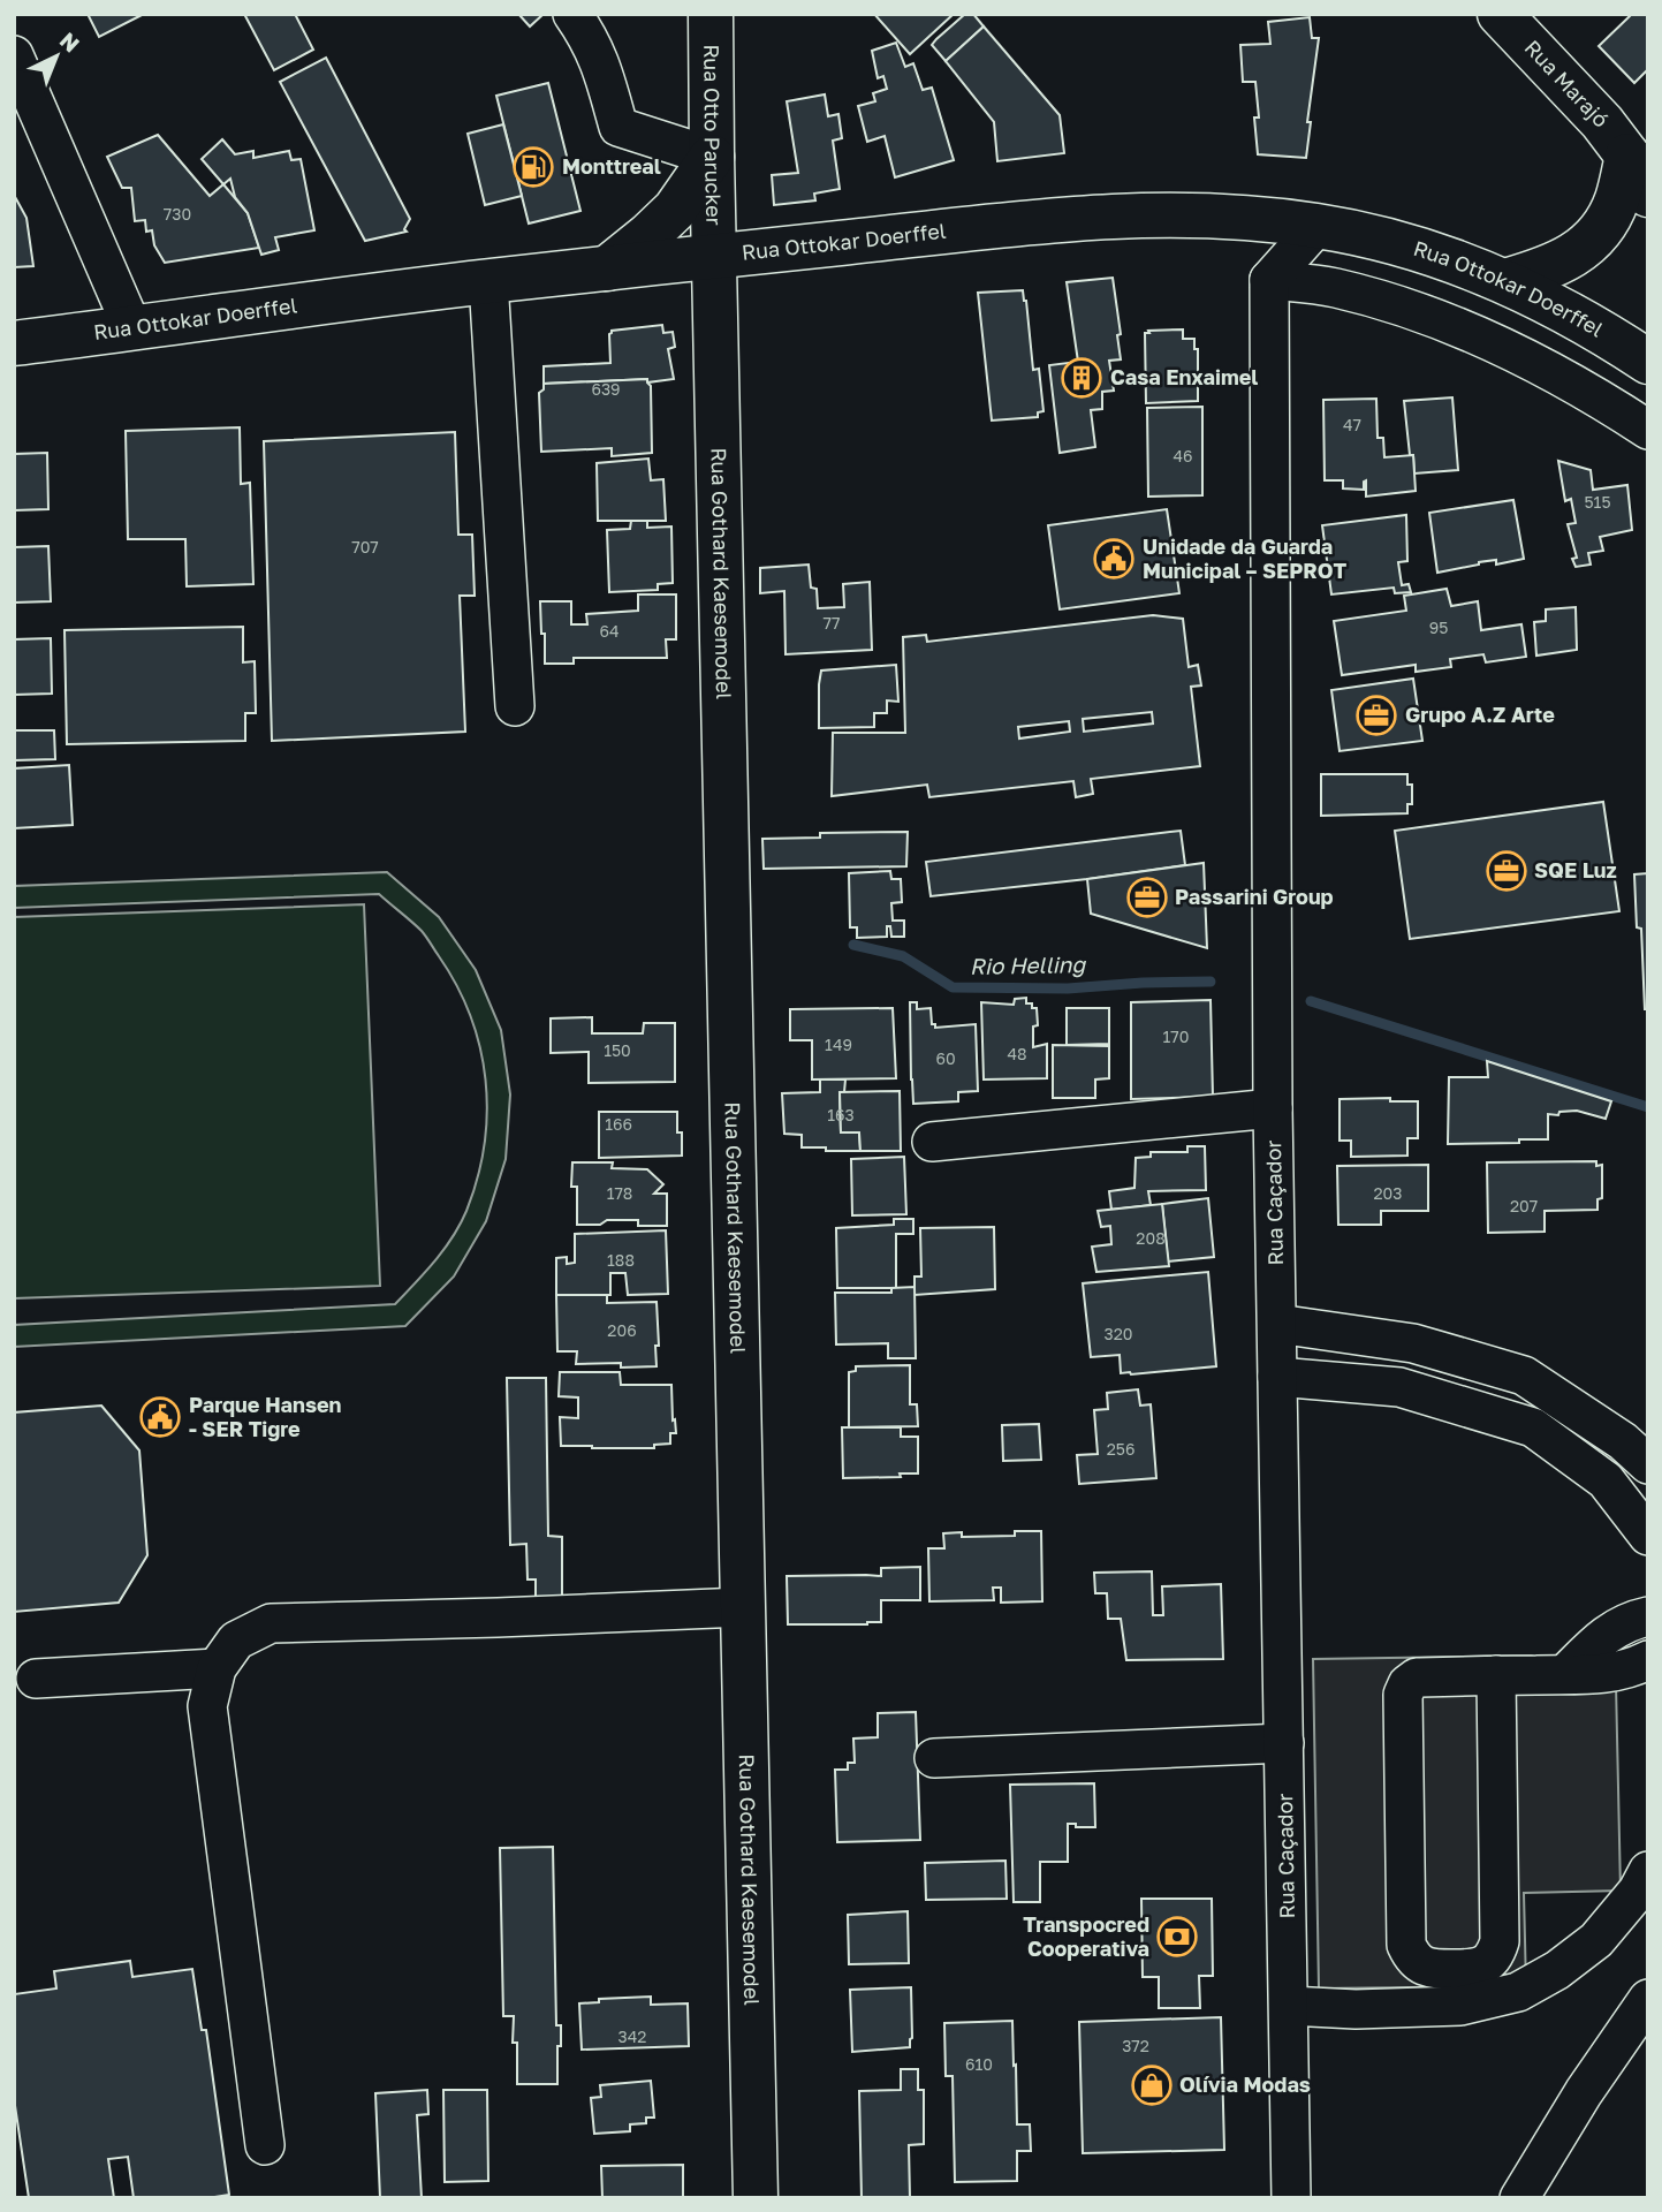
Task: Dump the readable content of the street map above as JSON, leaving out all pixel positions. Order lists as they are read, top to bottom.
{
  "streets": {
    "main road": [
      "Rua Marajó",
      "Rua Otto Parucker",
      "Rua Ottokar Doerffel",
      "Rua Gothard Kaesemodel"
    ],
    "street": ["Rua Caçador"]
  },
  "crossings": [
    ["Rua Otto Parucker", "Rua Ottokar Doerffel"],
    ["Rua Otto Parucker", "Rua Gothard Kaesemodel"],
    ["Rua Ottokar Doerffel", "Rua Gothard Kaesemodel"]
  ],
  "water": ["Rio Helling"],
  "places": {
    "fuel station": ["Monttreal"],
    "building": ["Casa Enxaimel"],
    "public building": ["Unidade da Guarda Municipal – SEPROT", "Parque Hansen - SER Tigre"],
    "office": ["Grupo A.Z Arte", "SQE Luz", "Passarini Group"],
    "bank": ["Transpocred Cooperativa"],
    "shop": ["Olívia Modas"]
  },
  "house_numbers": [
    "730",
    "639",
    "47",
    "46",
    "515",
    "707",
    "77",
    "95",
    "64",
    "170",
    "149",
    "150",
    "48",
    "60",
    "163",
    "166",
    "178",
    "203",
    "207",
    "208",
    "188",
    "206",
    "320",
    "256",
    "342",
    "372",
    "610"
  ],
  "north": "top right"
}
